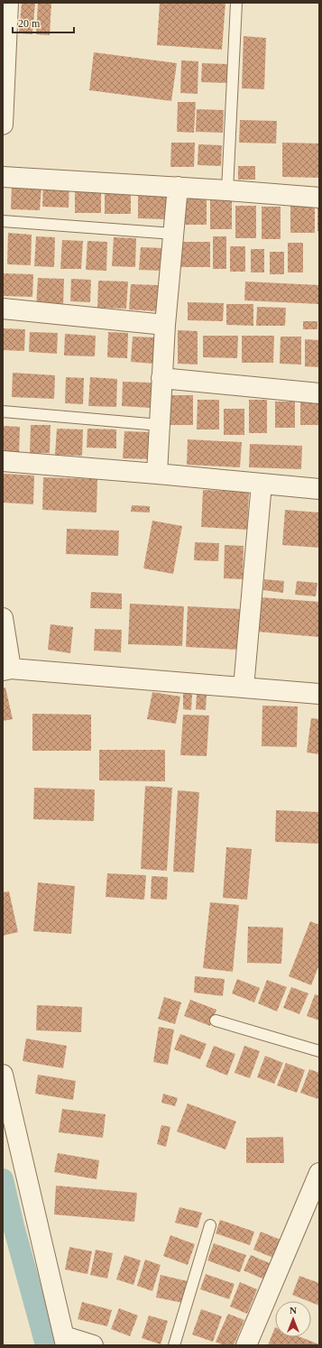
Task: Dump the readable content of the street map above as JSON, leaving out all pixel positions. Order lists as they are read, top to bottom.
{
  "scale_bar": "20 m",
  "north": "top"
}
